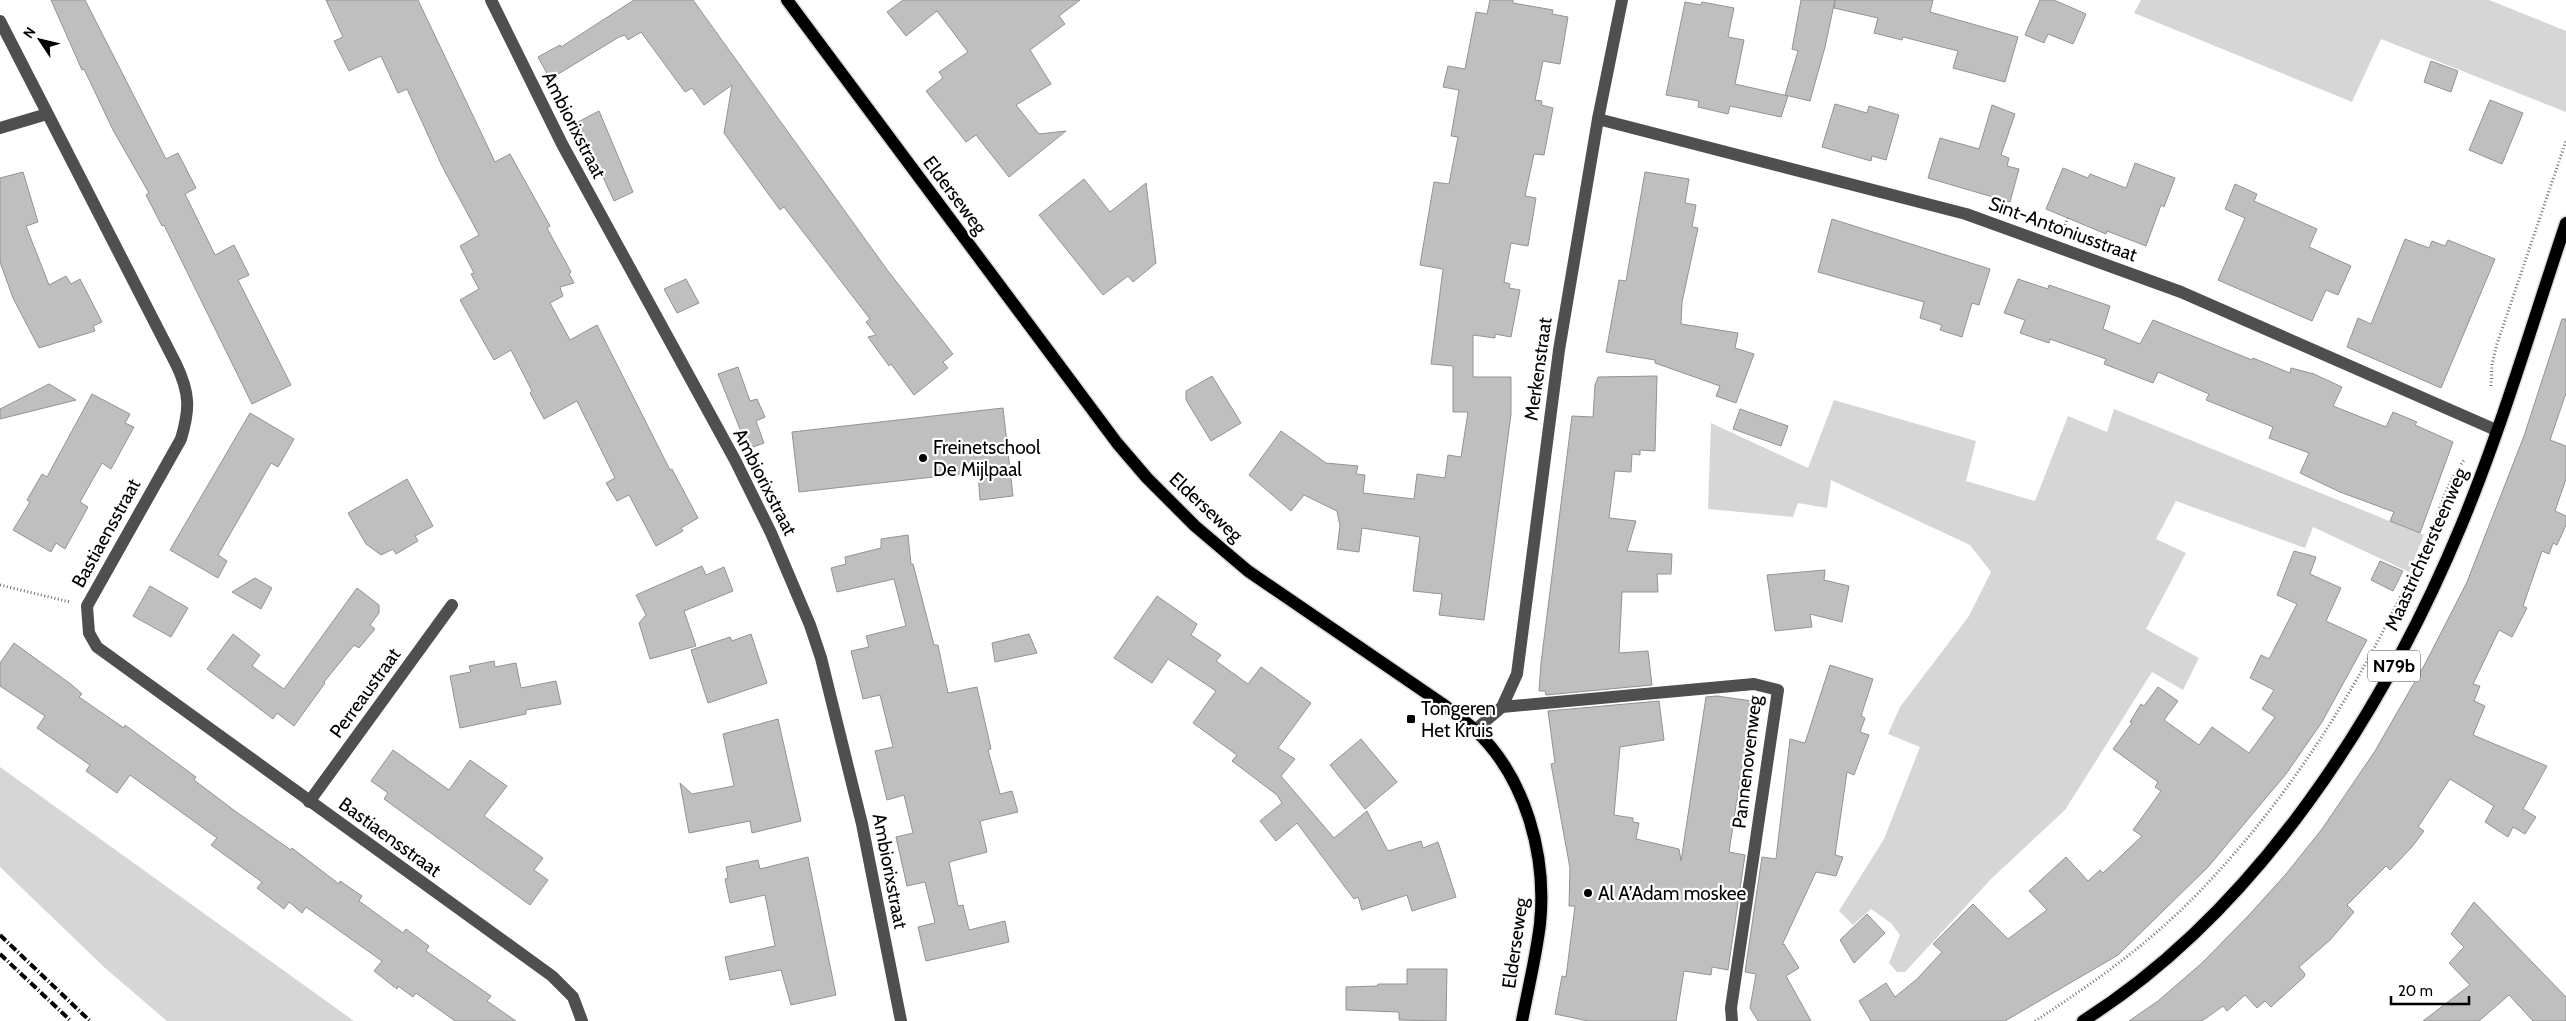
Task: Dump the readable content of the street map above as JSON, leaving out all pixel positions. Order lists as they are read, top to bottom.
{
  "streets": {
    "main road": ["Elderseweg", "Maastrichtersteenweg", "N79b"],
    "street": [
      "Ambiorixstraat",
      "Sint-Antoniusstraat",
      "Merkenstraat",
      "Bastiaensstraat",
      "Perreaustraat",
      "Pannenovenweg"
    ]
  },
  "crossings": [
    ["Elderseweg", "Merkenstraat"],
    ["Sint-Antoniusstraat", "Merkenstraat"],
    ["Sint-Antoniusstraat", "Maastrichtersteenweg"],
    ["Merkenstraat", "Pannenovenweg"],
    ["Bastiaensstraat", "Perreaustraat"]
  ],
  "places": {
    "other": ["Freinetschool De Mijlpaal", "Al A’Adam moskee"],
    "transit": ["Tongeren Het Kruis"]
  },
  "scale_bar": "20 m",
  "north": "top left"
}
